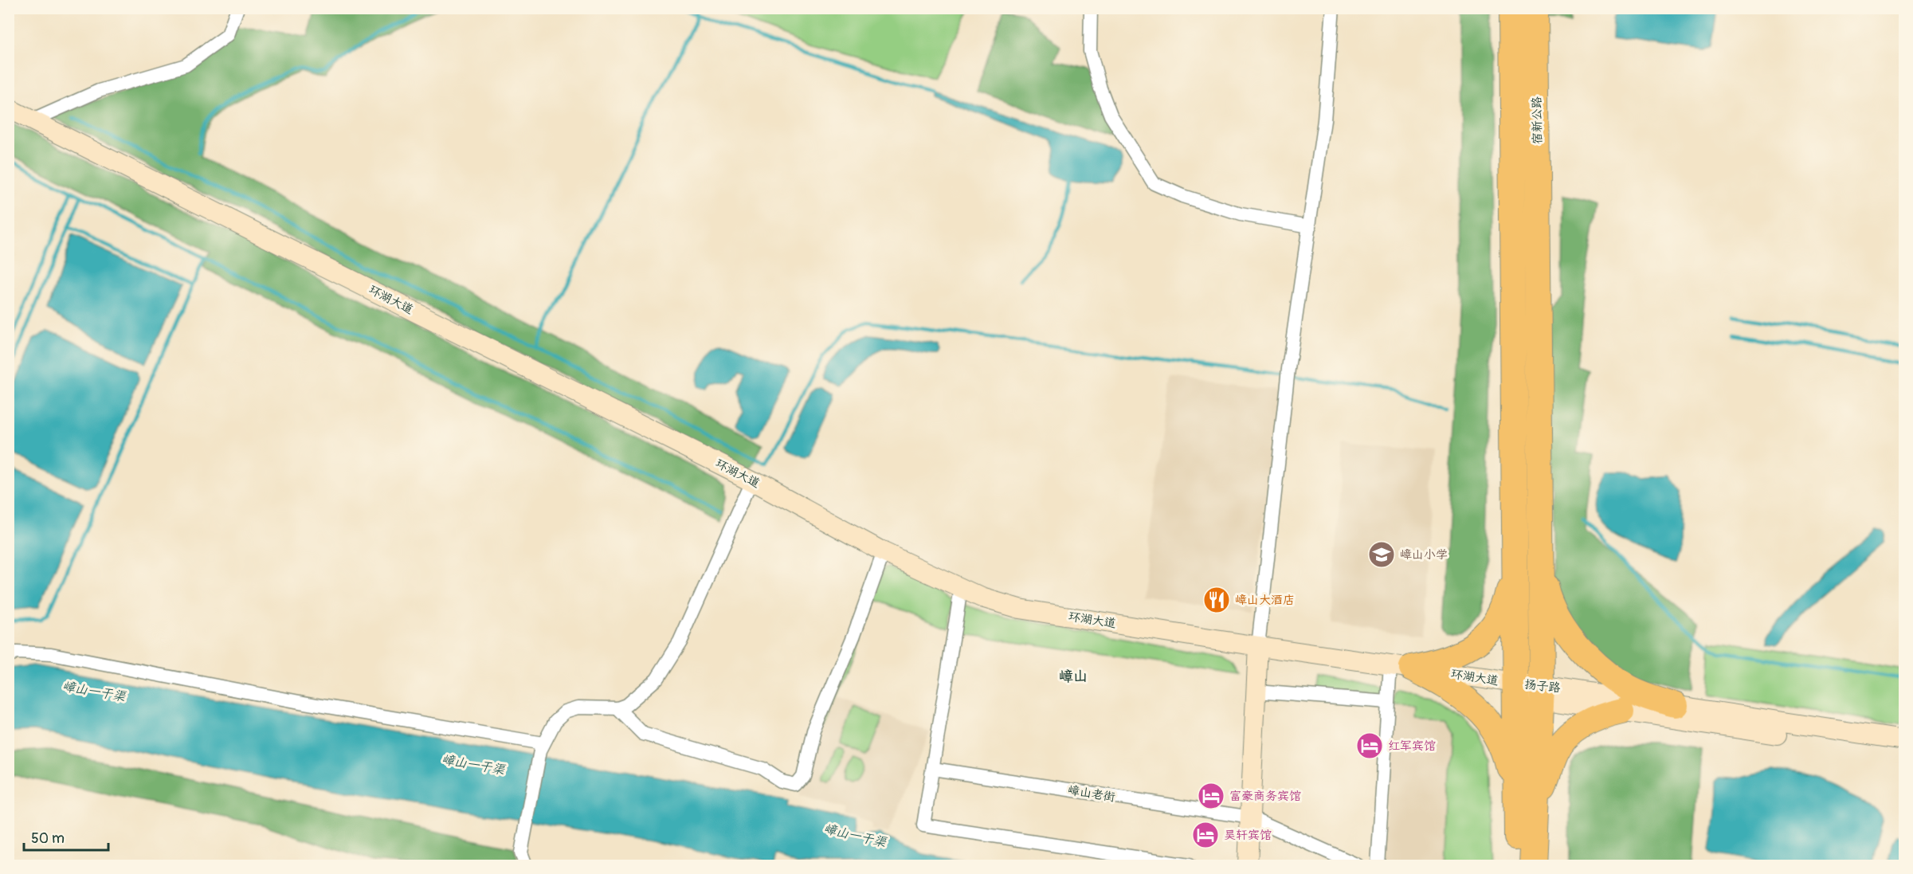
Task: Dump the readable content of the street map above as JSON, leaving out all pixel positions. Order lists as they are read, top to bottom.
{
  "streets": {
    "highway": ["宿新公路"],
    "main road": ["环湖大道", "扬子路"],
    "street": ["嶂山老街"]
  },
  "crossings": [
    ["环湖大道", "扬子路"]
  ],
  "districts": ["嶂山"],
  "water": ["嶂山一干渠"],
  "places": {
    "school or university": ["嶂山小学"],
    "restaurant": ["嶂山大酒店"],
    "hotel": ["红军宾馆", "富豪商务宾馆", "昊轩宾馆"]
  },
  "scale_bar": "50 m"
}
